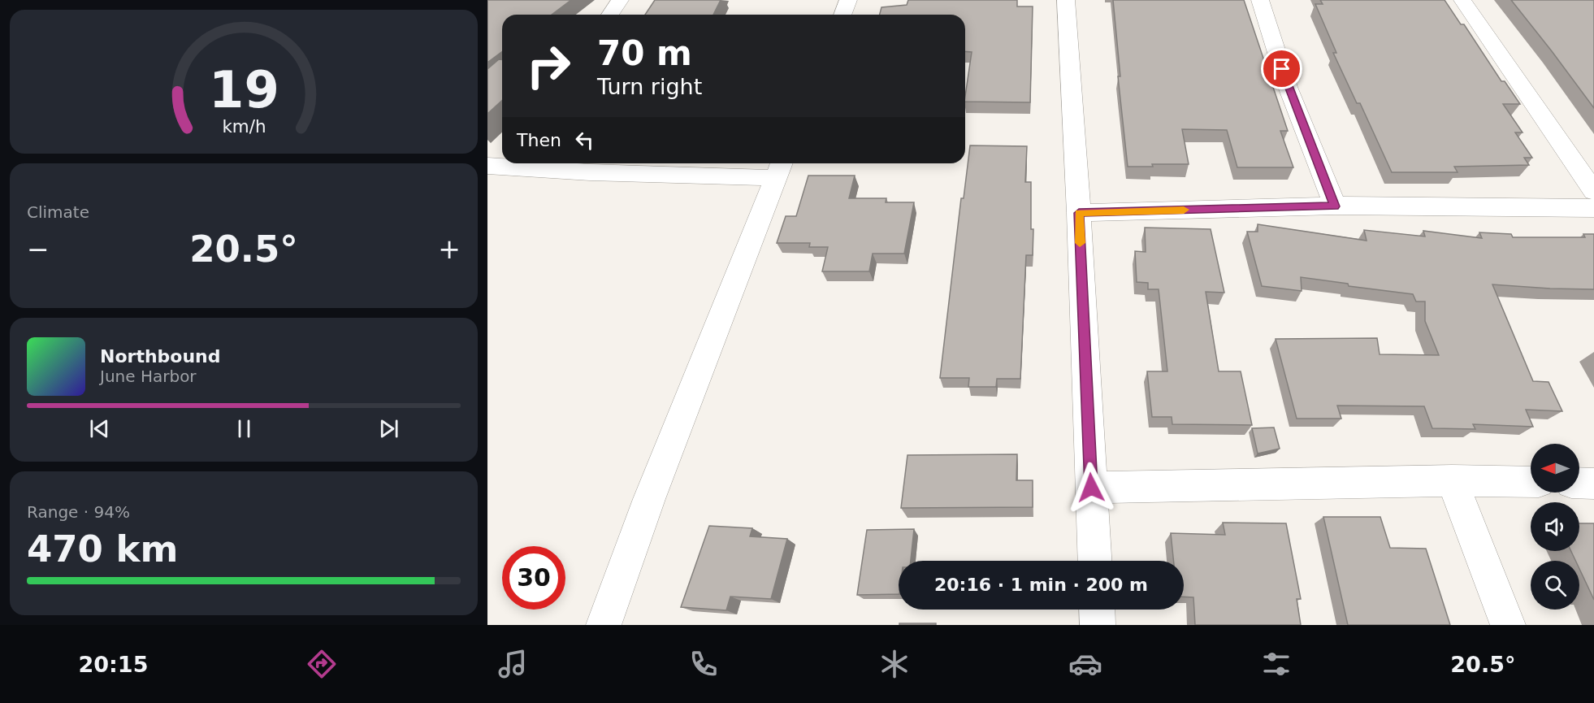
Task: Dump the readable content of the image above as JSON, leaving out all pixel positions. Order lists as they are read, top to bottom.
{
  "north": "left",
  "page": {
    "turn": ["70 m", "Turn right"],
    "then": "Then",
    "tile": [
      "Climate",
      ["Range · 94%", "470 km"]
    ],
    "heat": ["−", "20.5°", "+"],
    "song": ["Northbound", "June Harbor"],
    "limit": "30",
    "trip": "20:16 · 1 min · 200 m",
    "tabs": ["20:15", "20.5°"],
    "gauge": ["19", "km/h"]
  }
}
